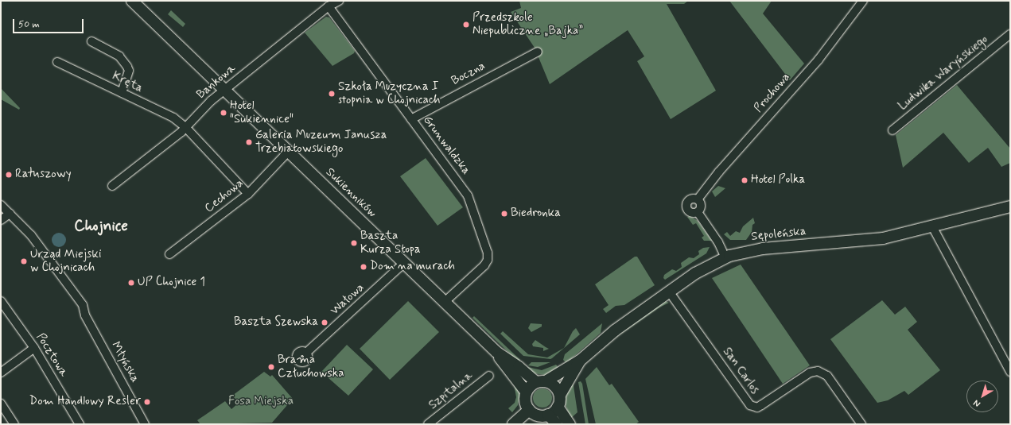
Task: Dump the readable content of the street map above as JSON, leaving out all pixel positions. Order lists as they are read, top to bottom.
{
  "streets": {
    "main road": ["Sukienników", "Sępoleńska"],
    "street": [
      "Ludwika Waryńskiego",
      "Boczna",
      "Bankowa",
      "Kręta",
      "Prochowa",
      "Grunwaldzka",
      "Cechowa",
      "Wałowa",
      "Pocztowa",
      "Młyńska",
      "San Carlos",
      "Szpitalna"
    ]
  },
  "crossings": [
    ["Boczna", "Grunwaldzka"],
    ["Bankowa", "Kręta"],
    ["Bankowa", "Grunwaldzka"],
    ["Bankowa", "Sukienników"],
    ["Kręta", "Cechowa"],
    ["Grunwaldzka", "Sukienników"],
    ["Sukienników", "Cechowa"],
    ["Sukienników", "Sępoleńska"],
    ["Sukienników", "Wałowa"],
    ["Sępoleńska", "San Carlos"]
  ],
  "districts": ["Chojnice"],
  "parks": ["Fosa Miejska"],
  "places": [
    "Przedszkole Niepubliczne „Bajka”",
    "Szkoła Muzyczna I stopnia w Chojnicach",
    "Hotel \"Sukiennice\"",
    "Galeria Muzeum Janusza Trzebiatowskiego",
    "Ratuszowy",
    "Hotel Polka",
    "Biedronka",
    "Baszta Kurza Stopa",
    "Urząd Miejski w Chojnicach",
    "Dom na murach",
    "UP Chojnice 1",
    "Baszta Szewska",
    "Brama Człuchowska",
    "Dom Handlowy Resler"
  ],
  "scale_bar": "50 m",
  "north": "bottom left"
}
